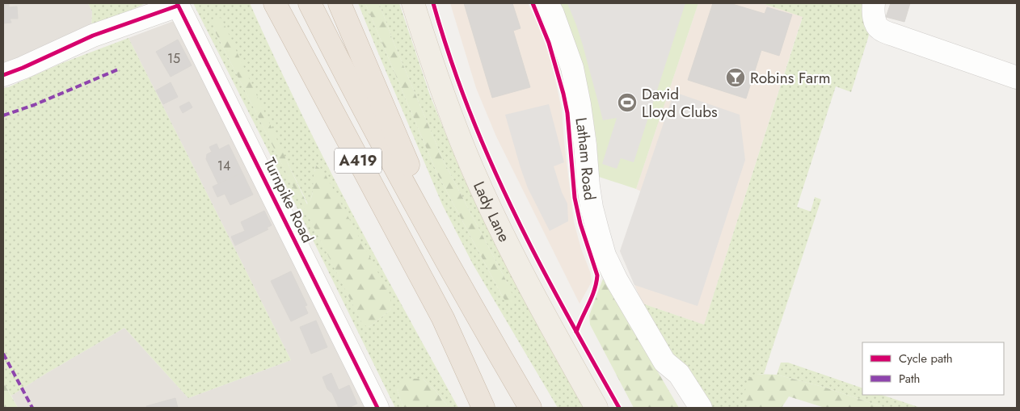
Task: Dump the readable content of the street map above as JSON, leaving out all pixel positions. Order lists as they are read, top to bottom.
{
  "streets": {
    "highway": ["A419"],
    "main road": ["Lady Lane"],
    "street": ["Latham Road", "Turnpike Road"]
  },
  "places": {
    "bar": ["Robins Farm"],
    "sports": ["David Lloyd Clubs"]
  },
  "house_numbers": ["15", "14"],
  "legend": ["Cycle path", "Path"]
}
